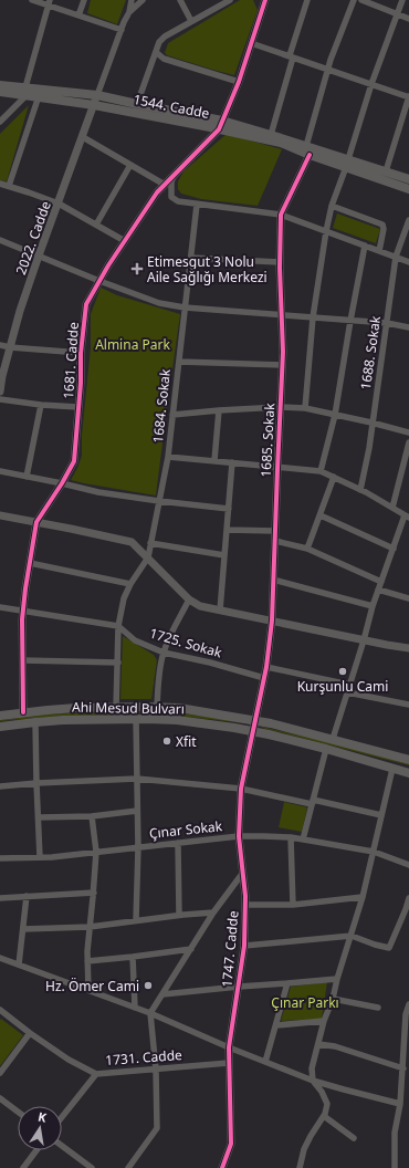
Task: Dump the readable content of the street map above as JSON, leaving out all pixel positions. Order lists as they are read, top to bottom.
{
  "streets": {
    "main road": ["1544. Cadde", "Ahi Mesud Bulvarı"],
    "street": [
      "2022. Cadde",
      "1688. Sokak",
      "1681. Cadde",
      "1684. Sokak",
      "1685. Sokak",
      "1725. Sokak",
      "Çınar Sokak",
      "1747. Cadde",
      "1731. Cadde"
    ]
  },
  "crossings": [
    ["1544. Cadde", "2022. Cadde"],
    ["1544. Cadde", "1681. Cadde"],
    ["1544. Cadde", "1685. Sokak"],
    ["1681. Cadde", "Ahi Mesud Bulvarı"],
    ["1685. Sokak", "1725. Sokak"],
    ["1685. Sokak", "Ahi Mesud Bulvarı"],
    ["1685. Sokak", "1747. Cadde"],
    ["Ahi Mesud Bulvarı", "1747. Cadde"],
    ["Çınar Sokak", "1747. Cadde"],
    ["1747. Cadde", "1731. Cadde"]
  ],
  "parks": ["Almina Park", "Çınar Parkı"],
  "places": {
    "health": ["Etimesgut 3 Nolu Aile Sağlığı Merkezi"],
    "other": ["Kurşunlu Cami", "Xfit", "Hz. Ömer Cami"]
  },
  "north": "top"
}
